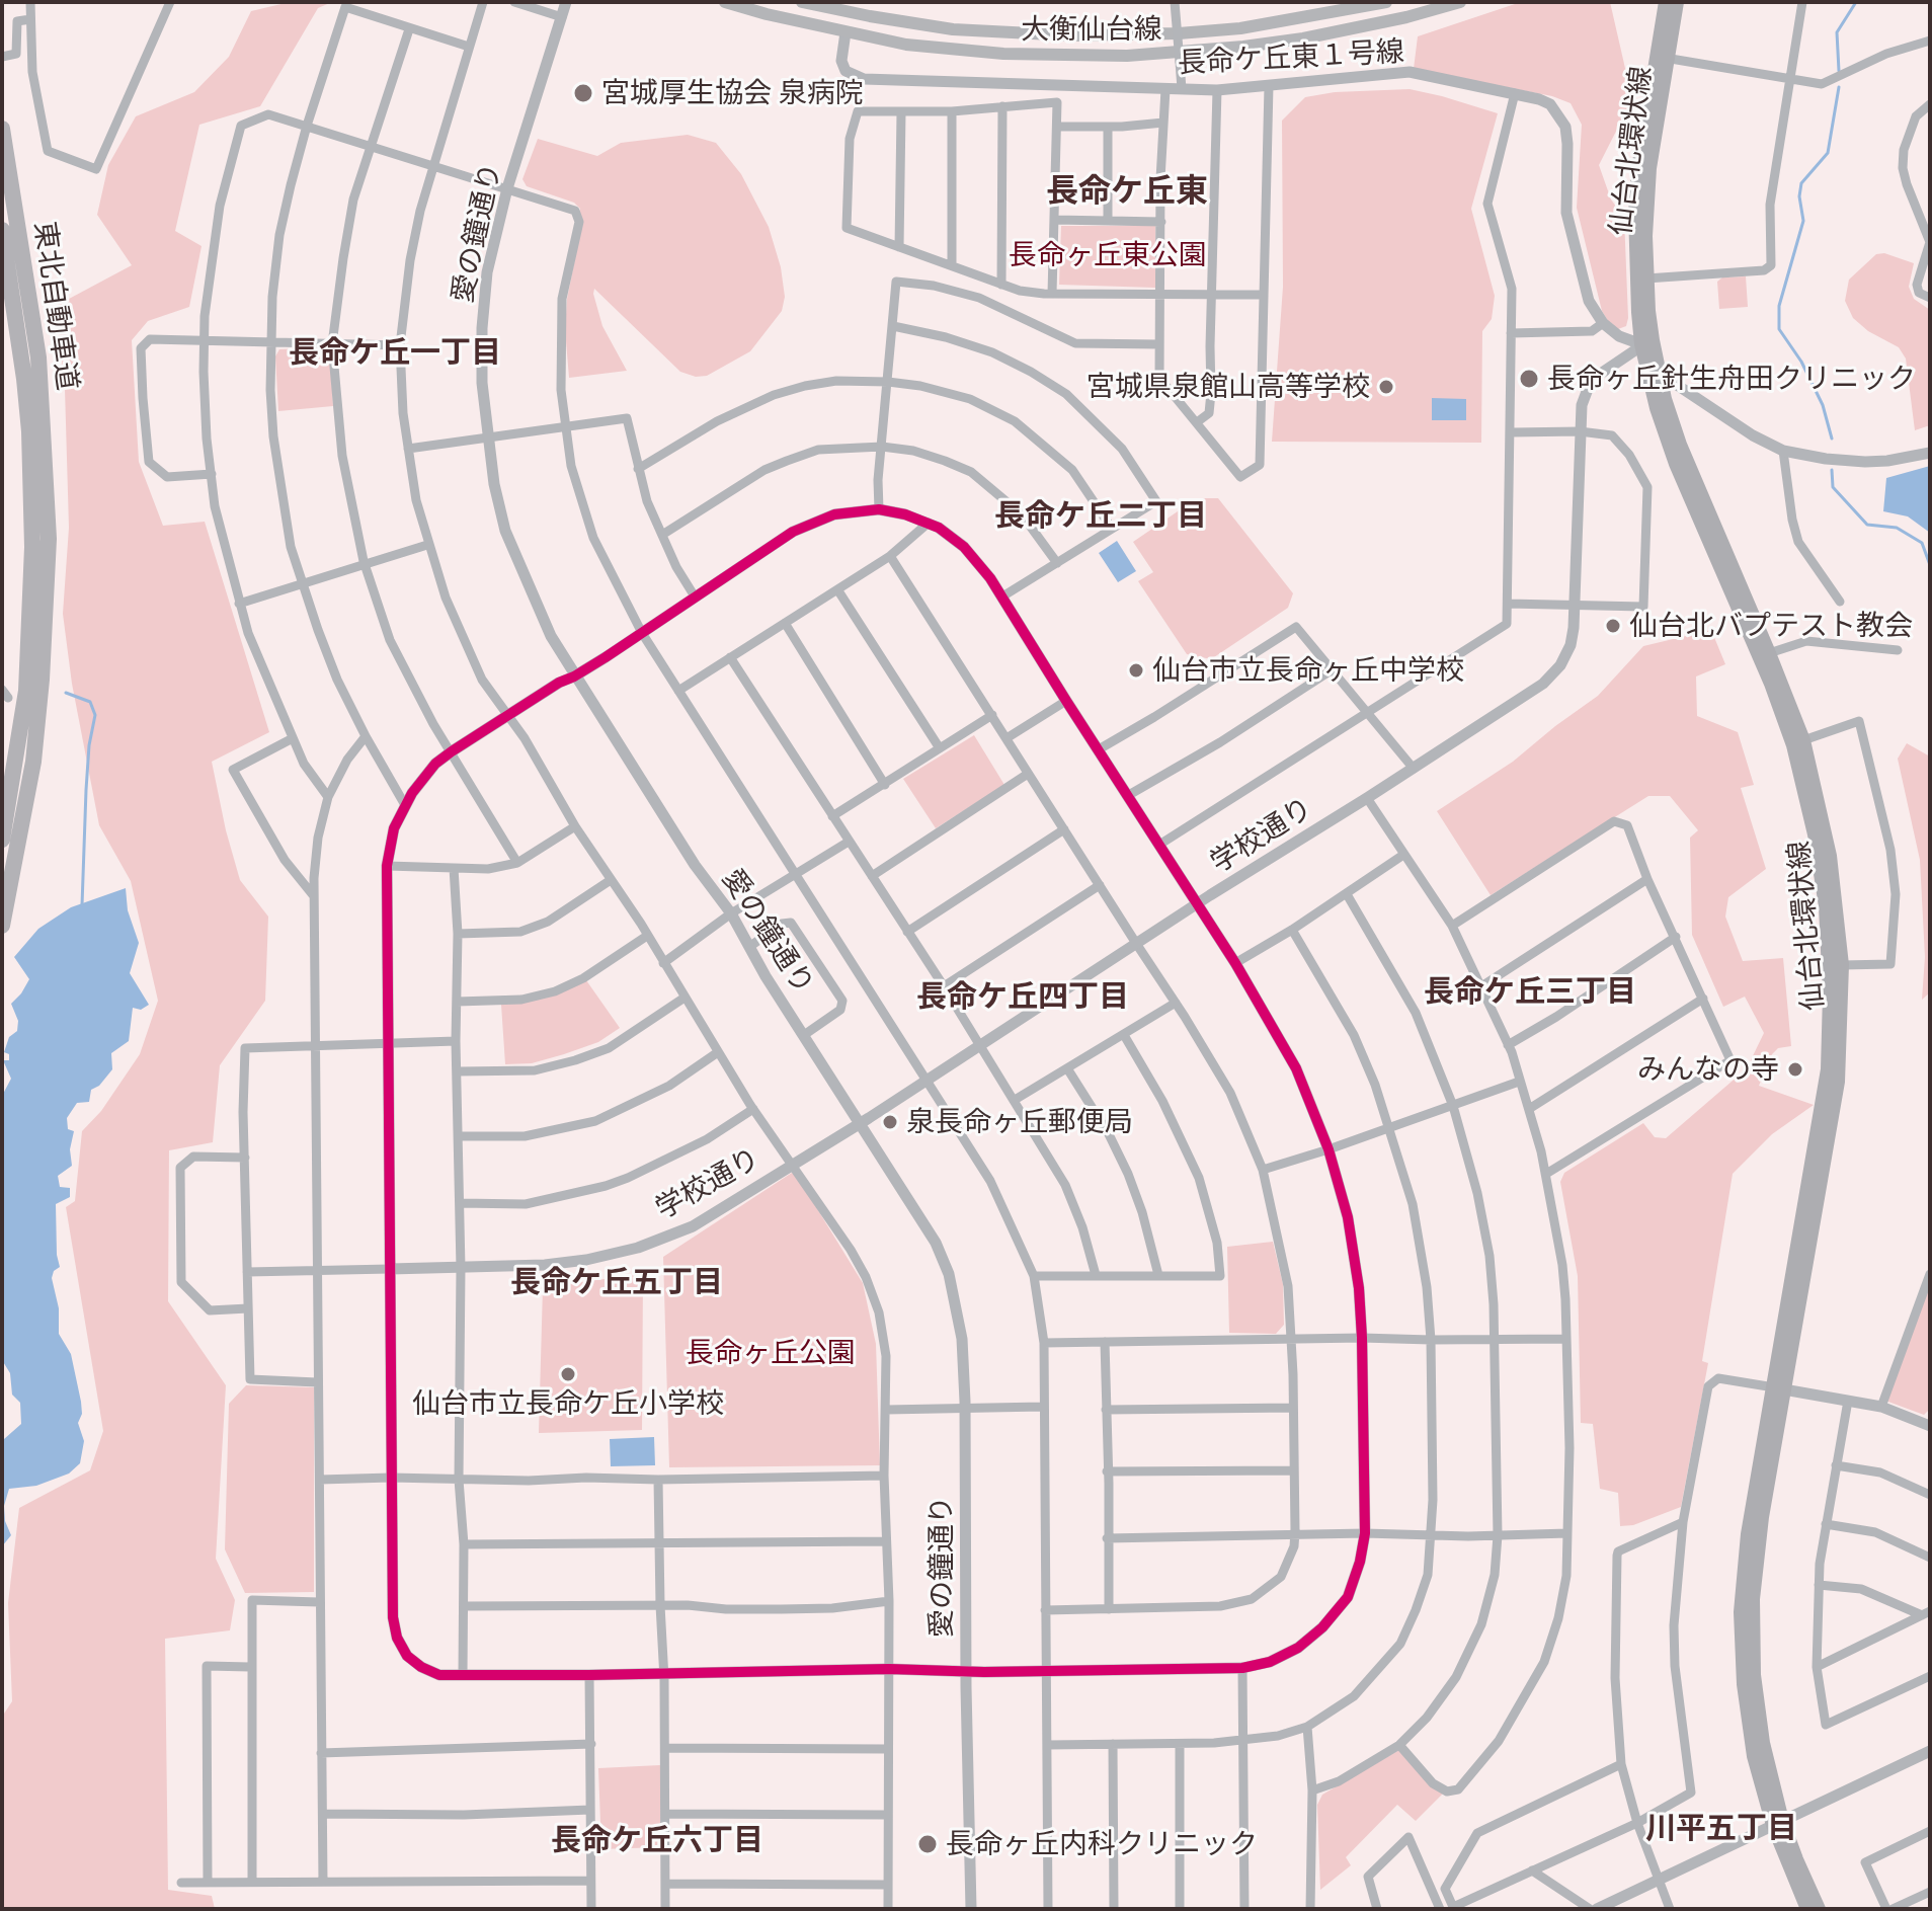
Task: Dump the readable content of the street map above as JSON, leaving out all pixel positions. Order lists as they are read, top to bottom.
{
  "streets": {
    "highway": ["東北自動車道"],
    "main road": ["大衡仙台線", "仙台北環状線"],
    "street": ["長命ケ丘東１号線", "愛の鐘通り", "学校通り"]
  },
  "crossings": [
    ["大衡仙台線", "長命ケ丘東１号線"],
    ["仙台北環状線", "学校通り"],
    ["愛の鐘通り", "学校通り"]
  ],
  "districts": [
    "長命ケ丘東",
    "長命ケ丘一丁目",
    "長命ケ丘二丁目",
    "長命ケ丘三丁目",
    "長命ケ丘四丁目",
    "長命ケ丘五丁目",
    "川平五丁目",
    "長命ケ丘六丁目"
  ],
  "parks": ["長命ヶ丘東公園", "長命ヶ丘公園"],
  "places": [
    "宮城厚生協会 泉病院",
    "長命ヶ丘針生舟田クリニック",
    "宮城県泉館山高等学校",
    "仙台北バプテスト教会",
    "仙台市立長命ヶ丘中学校",
    "みんなの寺",
    "泉長命ヶ丘郵便局",
    "仙台市立長命ケ丘小学校",
    "長命ヶ丘内科クリニック"
  ]
}
